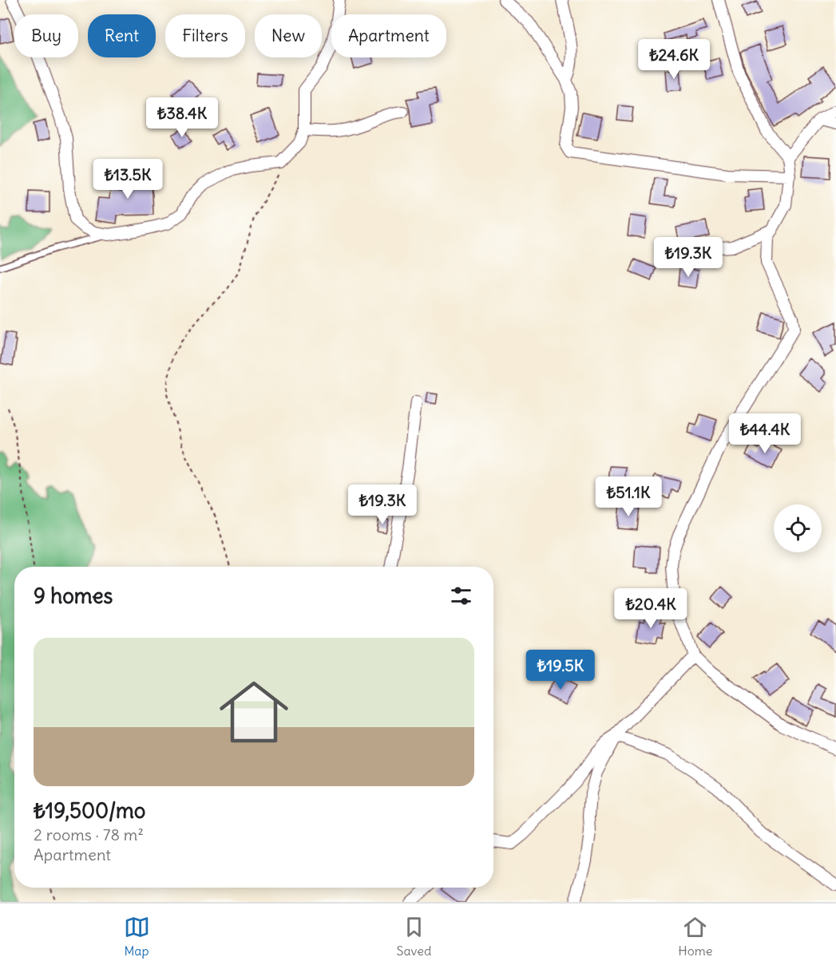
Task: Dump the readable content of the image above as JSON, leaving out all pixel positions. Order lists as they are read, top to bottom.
{
  "page": {
    "chip": [
      "Buy",
      "Rent",
      "Filters",
      "New",
      "Apartment"
    ],
    "price": [
      "₺24.6K",
      "₺38.4K",
      "₺13.5K",
      "₺19.3K",
      "₺44.4K",
      "₺51.1K",
      "₺19.3K",
      "₺20.4K",
      "₺19.5K"
    ],
    "heading": "9 homes",
    "list": [
      {
        "name": "₺19,500/mo",
        "note": "2 rooms · 78 m² · Apartment"
      }
    ],
    "tabs": ["Map", "Saved", "Home"]
  }
}
